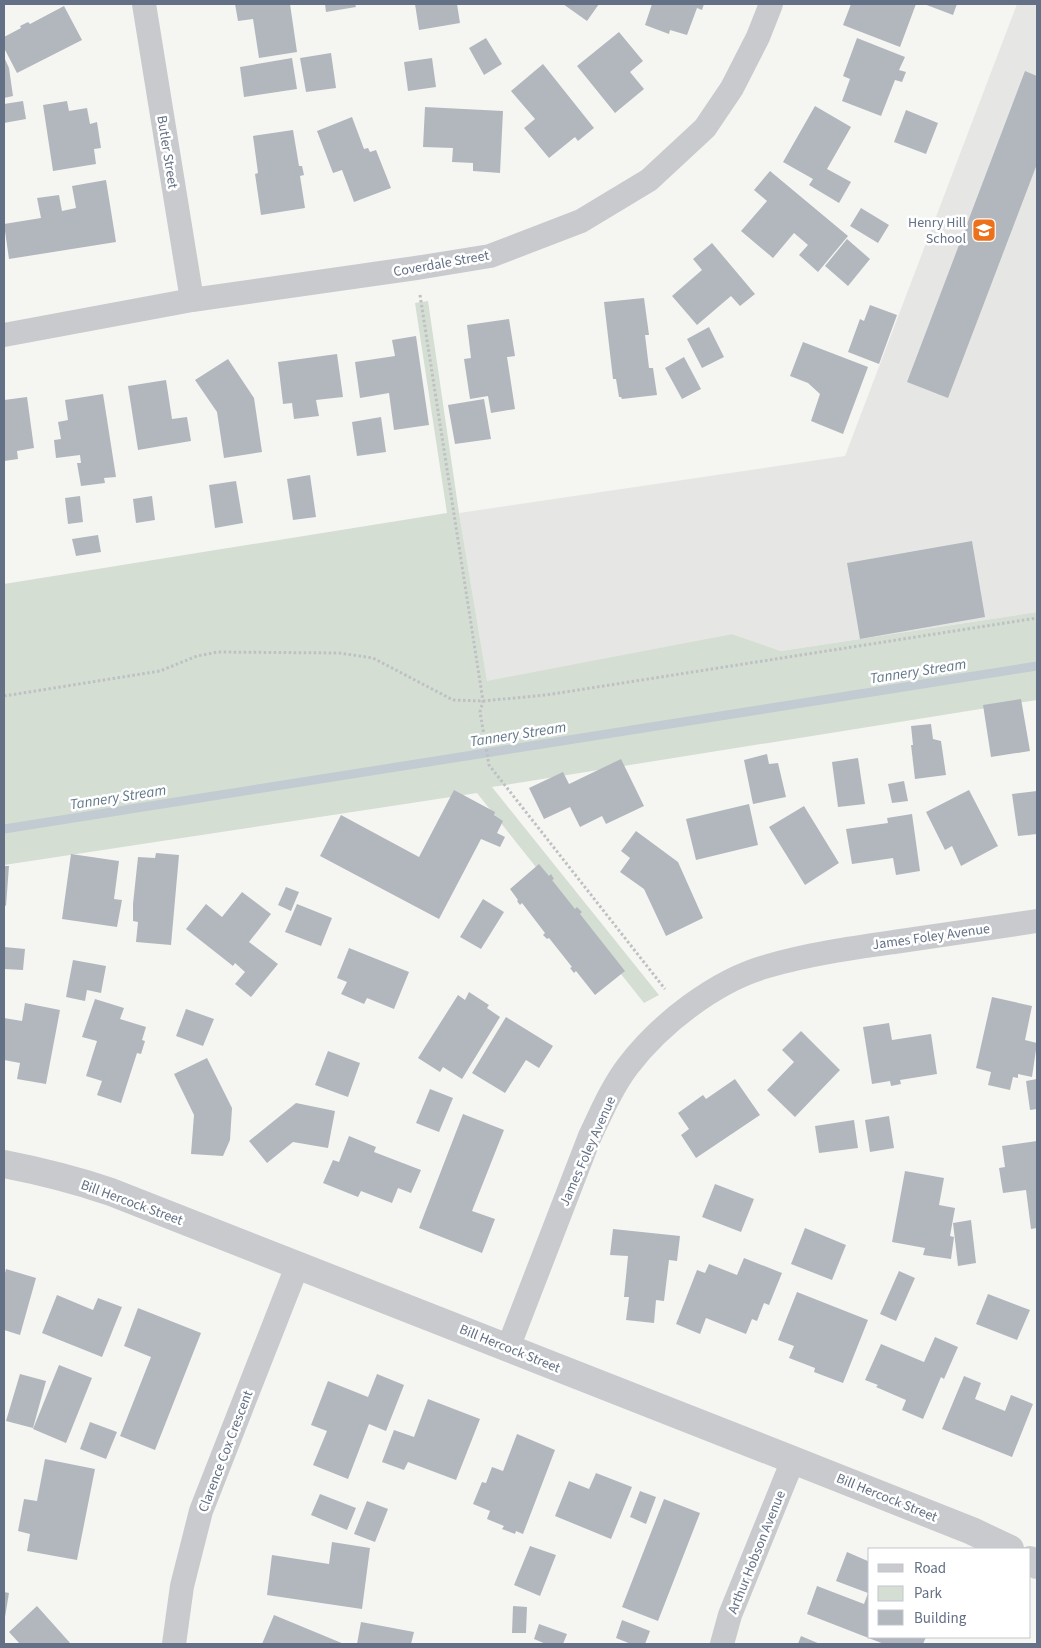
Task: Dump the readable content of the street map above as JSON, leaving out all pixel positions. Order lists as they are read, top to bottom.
{
  "streets": {
    "street": [
      "Butler Street",
      "Coverdale Street",
      "James Foley Avenue",
      "Bill Hercock Street",
      "Clarence Cox Crescent",
      "Arthur Hobson Avenue"
    ]
  },
  "crossings": [
    ["Butler Street", "Coverdale Street"],
    ["James Foley Avenue", "Bill Hercock Street"],
    ["Bill Hercock Street", "Clarence Cox Crescent"],
    ["Bill Hercock Street", "Arthur Hobson Avenue"]
  ],
  "water": ["Tannery Stream"],
  "places": {
    "school or university": ["Henry Hill School"]
  },
  "legend": ["Road", "Park", "Building"]
}
